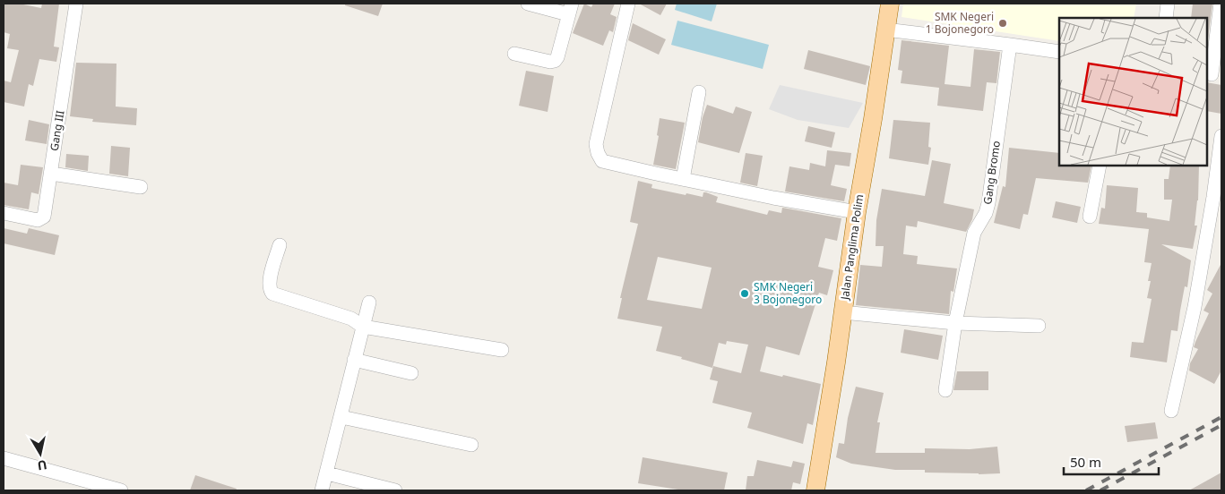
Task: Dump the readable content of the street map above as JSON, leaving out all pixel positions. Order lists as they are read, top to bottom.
{
  "streets": {
    "main road": ["Jalan Panglima Polim"],
    "street": ["Gang III", "Gang Bromo"]
  },
  "places": ["SMK Negeri 1 Bojonegoro", "SMK Negeri 3 Bojonegoro"],
  "scale_bar": "50 m",
  "north": "bottom"
}
